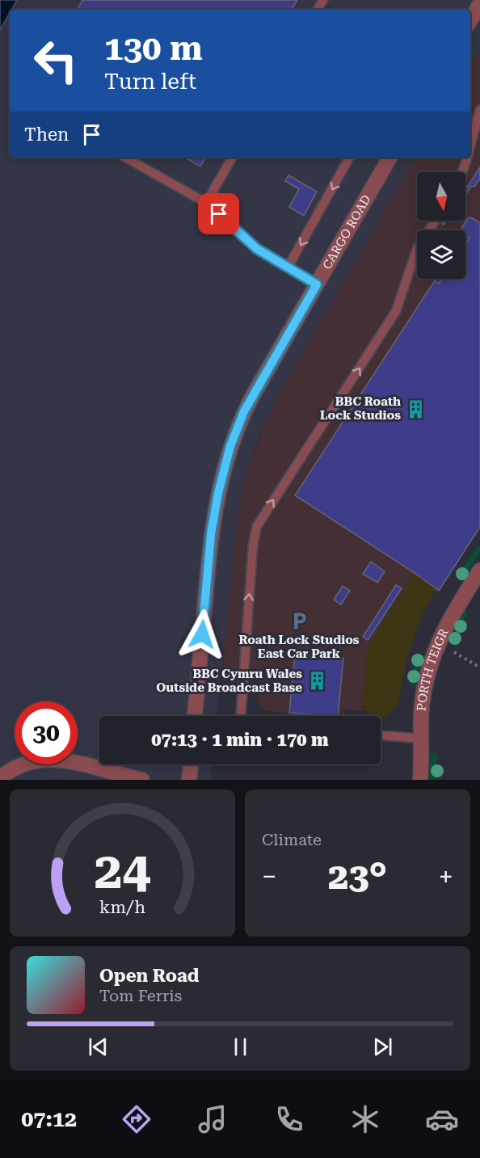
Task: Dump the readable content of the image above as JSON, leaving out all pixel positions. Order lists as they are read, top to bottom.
{
  "streets": {
    "street": ["CARGO ROAD", "PORTH TEIGR"]
  },
  "places": {
    "building": ["BBC Roath Lock Studios", "BBC Cymru Wales Outside Broadcast Base"],
    "parking": ["Roath Lock Studios East Car Park"]
  },
  "north": "bottom",
  "page": {
    "turn": ["130 m", "Turn left"],
    "then": "Then",
    "limit": "30",
    "trip": "07:13 · 1 min · 170 m",
    "tile": "Climate",
    "heat": ["−", "23°", "+"],
    "song": ["Open Road", "Tom Ferris"],
    "tabs": "07:12",
    "gauge": ["24", "km/h"]
  }
}
